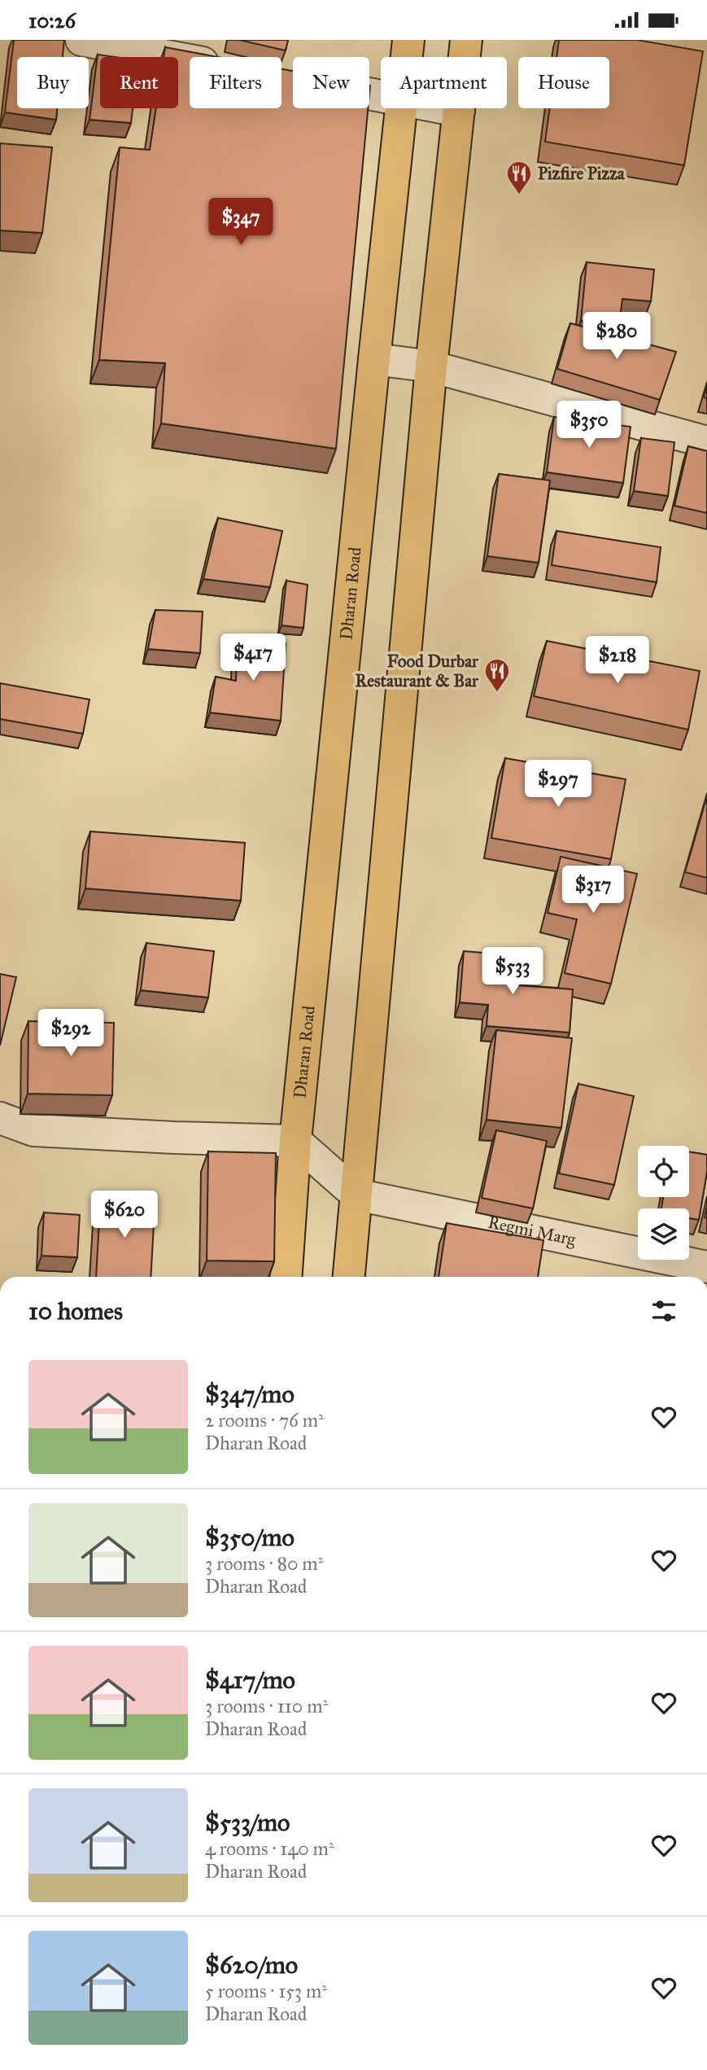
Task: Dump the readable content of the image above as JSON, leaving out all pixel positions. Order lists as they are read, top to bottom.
{
  "streets": {
    "main road": ["Dharan Road"],
    "street": ["Regmi Marg"]
  },
  "places": {
    "restaurant": ["Pizfire Pizza", "Food Durbar Restaurant & Bar"]
  },
  "page": {
    "status": "10:26",
    "chip": [
      "Buy",
      "Rent",
      "Filters",
      "New",
      "Apartment",
      "House"
    ],
    "price": [
      "$347",
      "$280",
      "$350",
      "$417",
      "$218",
      "$297",
      "$317",
      "$533",
      "$292",
      "$620"
    ],
    "heading": "10 homes",
    "list": [
      {
        "name": "$347/mo",
        "note": "2 rooms · 76 m² · Dharan Road"
      },
      {
        "name": "$350/mo",
        "note": "3 rooms · 80 m² · Dharan Road"
      },
      {
        "name": "$417/mo",
        "note": "3 rooms · 110 m² · Dharan Road"
      },
      {
        "name": "$533/mo",
        "note": "4 rooms · 140 m² · Dharan Road"
      },
      {
        "name": "$620/mo",
        "note": "5 rooms · 153 m² · Dharan Road"
      }
    ]
  }
}
